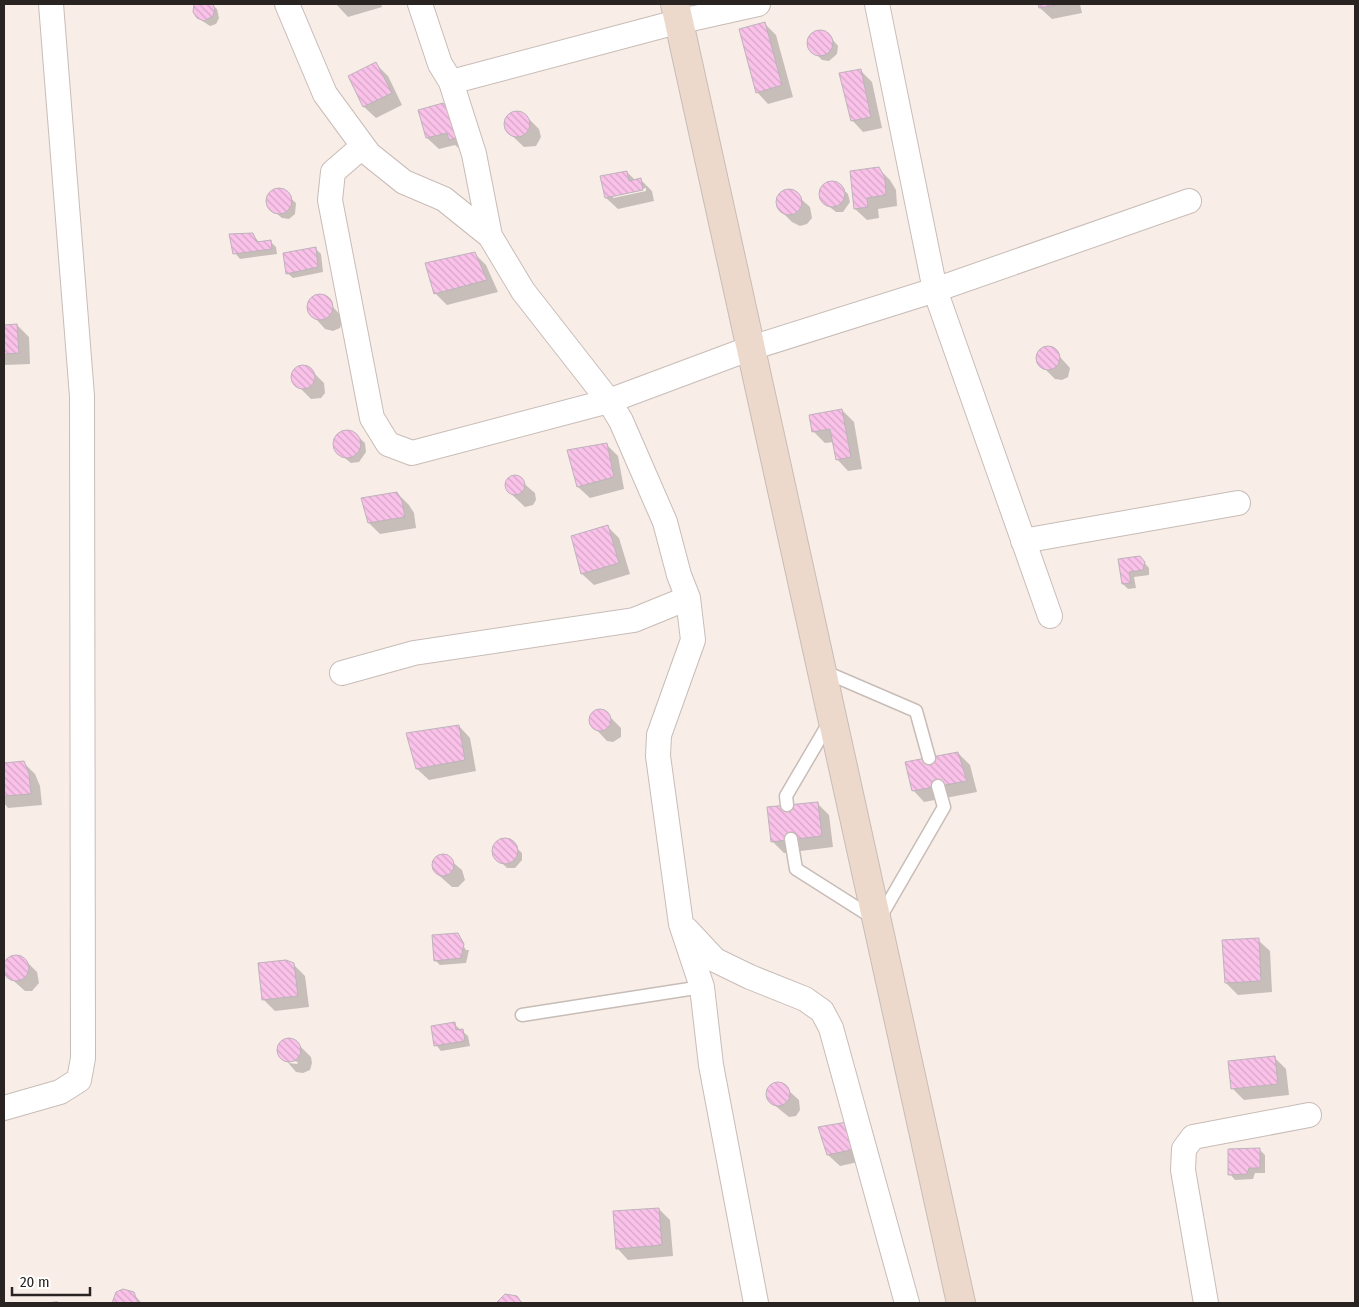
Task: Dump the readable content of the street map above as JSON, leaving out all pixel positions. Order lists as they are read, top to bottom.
{
  "scale_bar": "20 m"
}
